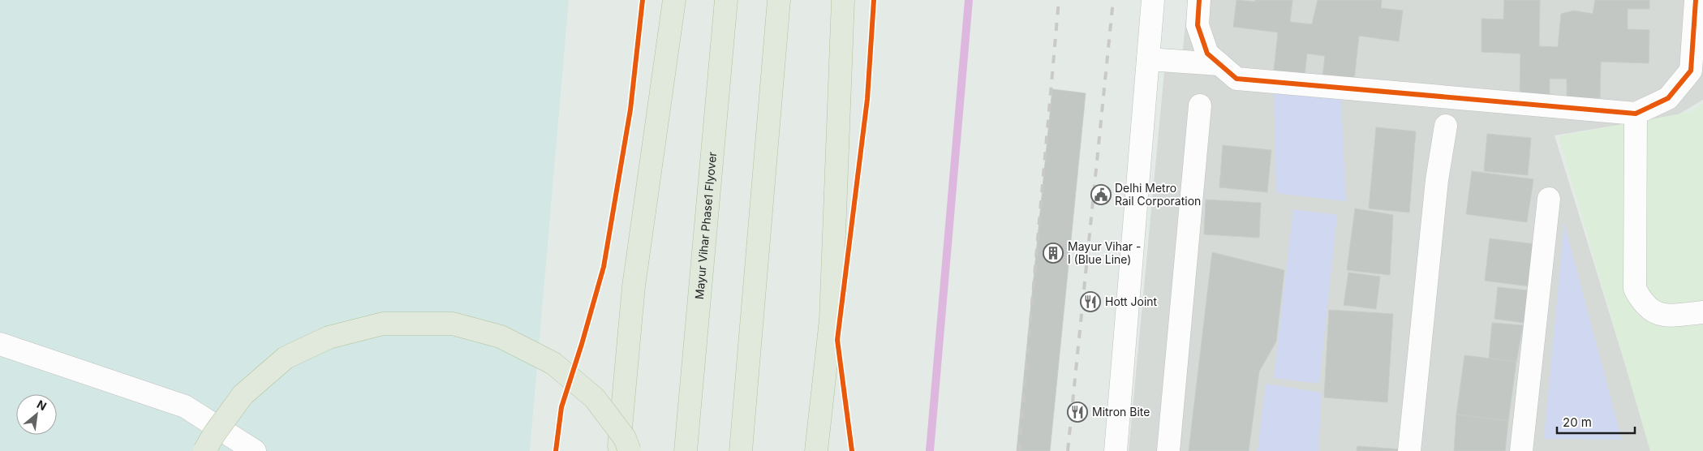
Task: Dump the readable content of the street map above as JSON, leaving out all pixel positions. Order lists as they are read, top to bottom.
{
  "streets": {
    "highway": ["Mayur Vihar Phase1 Flyover"]
  },
  "places": {
    "public building": ["Delhi Metro Rail Corporation"],
    "building": ["Mayur Vihar - I (Blue Line)"],
    "restaurant": ["Hott Joint", "Mitron Bite"]
  },
  "scale_bar": "20 m",
  "north": "top right"
}
